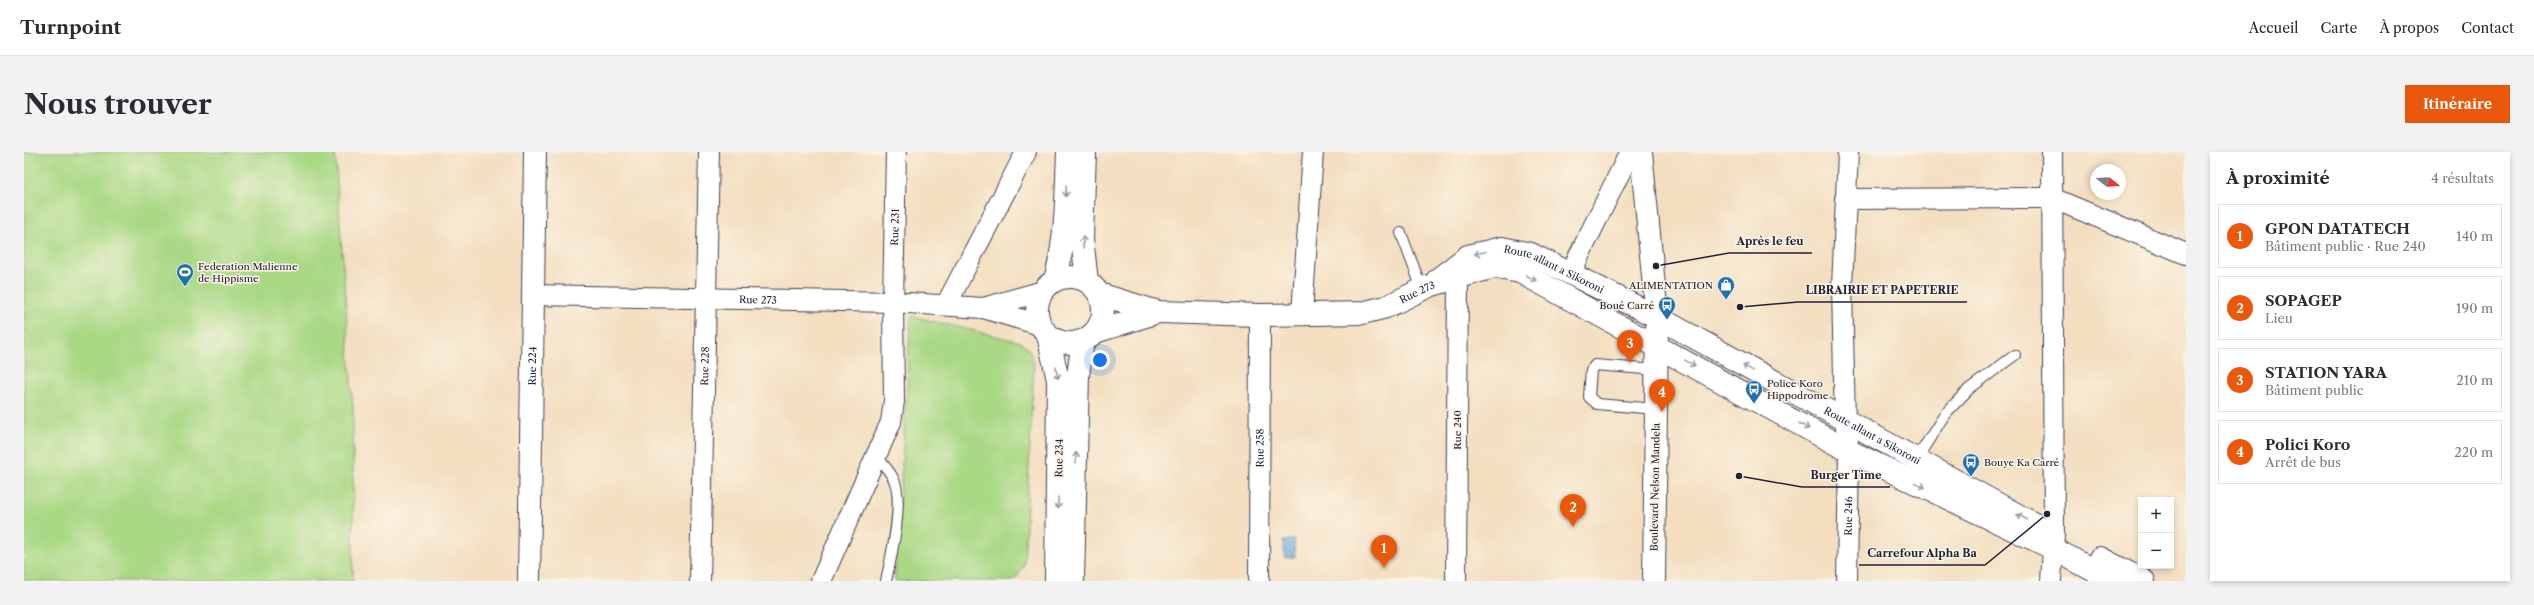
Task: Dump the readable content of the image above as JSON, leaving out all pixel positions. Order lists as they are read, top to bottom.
{
  "streets": {
    "street": [
      "Rue 231",
      "Route allant a Sikoroni",
      "Rue 273",
      "Rue 224",
      "Rue 228",
      "Rue 240",
      "Rue 258",
      "Rue 234",
      "Boulevard Nelson Mandela",
      "Rue 246"
    ]
  },
  "crossings": [
    ["Rue 231", "Rue 273"],
    ["Route allant a Sikoroni", "Rue 273"],
    ["Route allant a Sikoroni", "Rue 240"],
    ["Route allant a Sikoroni", "Boulevard Nelson Mandela"],
    ["Route allant a Sikoroni", "Rue 246"],
    ["Rue 273", "Rue 224"],
    ["Rue 273", "Rue 228"],
    ["Rue 273", "Rue 258"],
    ["Rue 273", "Rue 234"]
  ],
  "places": {
    "other": [
      "Après le feu",
      "LIBRAIRIE ET PAPETERIE",
      "Burger Time",
      "Carrefour Alpha Ba"
    ],
    "sports": ["Federation Malienne de Hippisme"],
    "shop": ["ALIMENTATION"],
    "bus stop": ["Boué Carré", "Police Koro Hippodrome", "Bouye Ka Carré"]
  },
  "north": "right",
  "page": {
    "header": "Turnpoint",
    "nav": [
      "Accueil",
      "Carte",
      "À propos",
      "Contact"
    ],
    "buttons": "Itinéraire",
    "title": "Nous trouver",
    "heading": ["À proximité", "4 résultats"],
    "list": [
      {
        "mark": "1",
        "name": "GPON DATATECH",
        "note": "Bâtiment public · Rue 240",
        "value": "140 m"
      },
      {
        "mark": "2",
        "name": "SOPAGEP",
        "note": "Lieu",
        "value": "190 m"
      },
      {
        "mark": "3",
        "name": "STATION YARA",
        "note": "Bâtiment public",
        "value": "210 m"
      },
      {
        "mark": "4",
        "name": "Polici Koro",
        "note": "Arrêt de bus",
        "value": "220 m"
      }
    ],
    "pins": [
      "3",
      "4",
      "2",
      "1"
    ],
    "map_buttons": ["+", "−"]
  }
}
